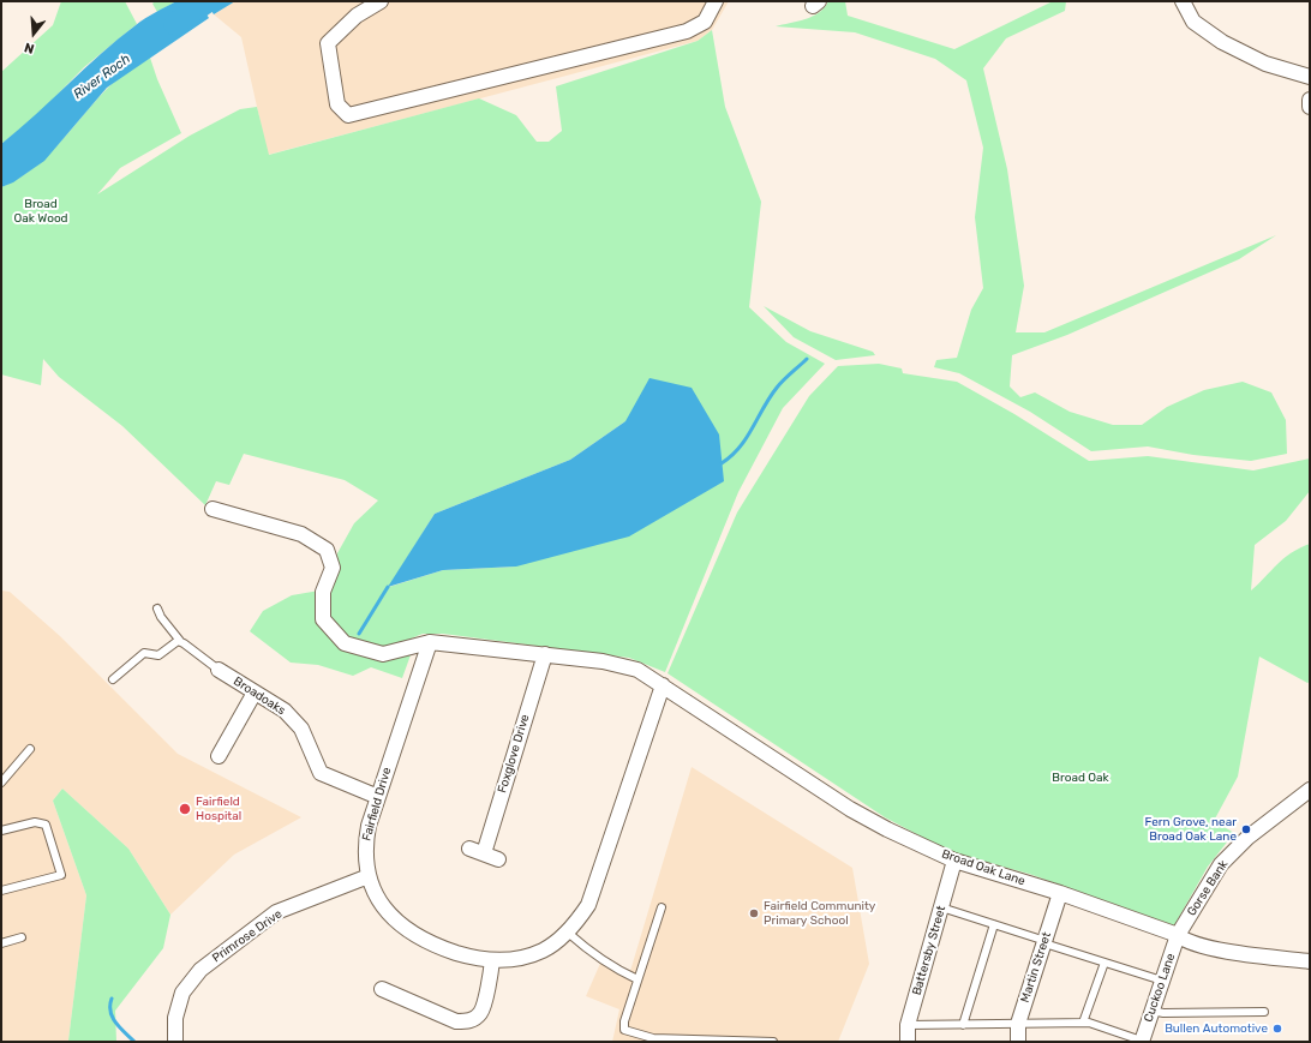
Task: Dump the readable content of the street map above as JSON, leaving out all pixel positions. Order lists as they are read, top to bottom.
{
  "streets": {
    "street": [
      "Broadoaks",
      "Foxglove Drive",
      "Fairfield Drive",
      "Broad Oak Lane",
      "Gorse Bank",
      "Primrose Drive",
      "Battersby Street",
      "Martin Street",
      "Cuckoo Lane"
    ]
  },
  "crossings": [
    ["Broadoaks", "Fairfield Drive"],
    ["Fairfield Drive", "Broad Oak Lane"],
    ["Fairfield Drive", "Primrose Drive"],
    ["Broad Oak Lane", "Gorse Bank"],
    ["Broad Oak Lane", "Battersby Street"],
    ["Broad Oak Lane", "Martin Street"],
    ["Broad Oak Lane", "Cuckoo Lane"],
    ["Gorse Bank", "Cuckoo Lane"]
  ],
  "water": ["River Roch"],
  "parks": ["Broad Oak Wood", "Broad Oak"],
  "places": [
    "Fairfield Hospital",
    "Fern Grove, near Broad Oak Lane",
    "Fairfield Community Primary School",
    "Bullen Automotive"
  ],
  "north": "bottom"
}
